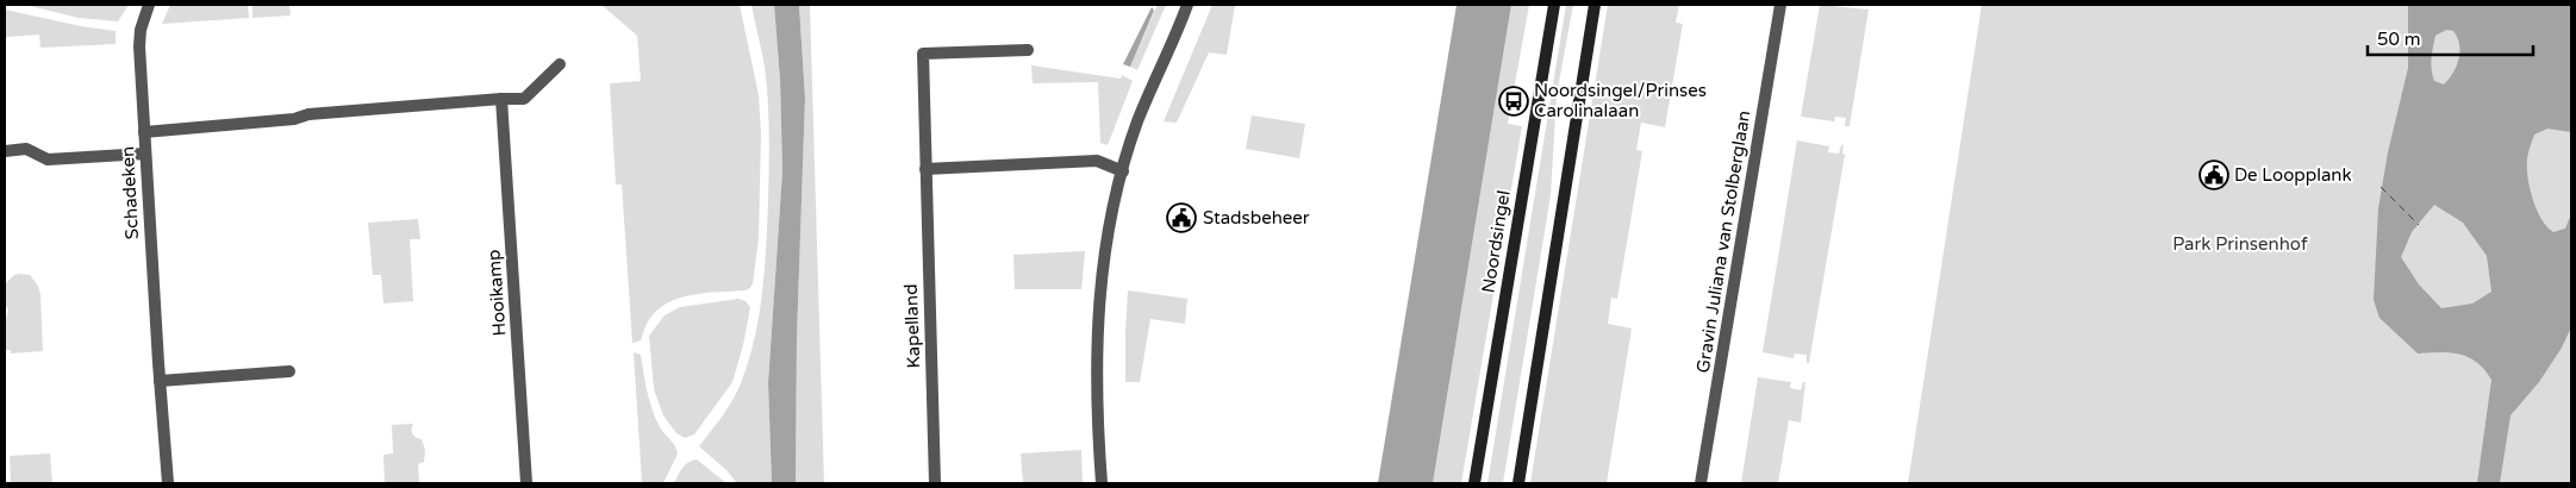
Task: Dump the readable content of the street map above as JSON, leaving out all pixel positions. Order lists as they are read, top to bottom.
{
  "streets": {
    "main road": ["Noordsingel"],
    "street": [
      "Schadeken",
      "Gravin Juliana van Stolberglaan",
      "Hooikamp",
      "Kapelland"
    ]
  },
  "parks": ["Park Prinsenhof"],
  "places": {
    "bus stop": ["Noordsingel/Prinses Carolinalaan"],
    "public building": ["De Loopplank", "Stadsbeheer"]
  },
  "scale_bar": "50 m"
}
